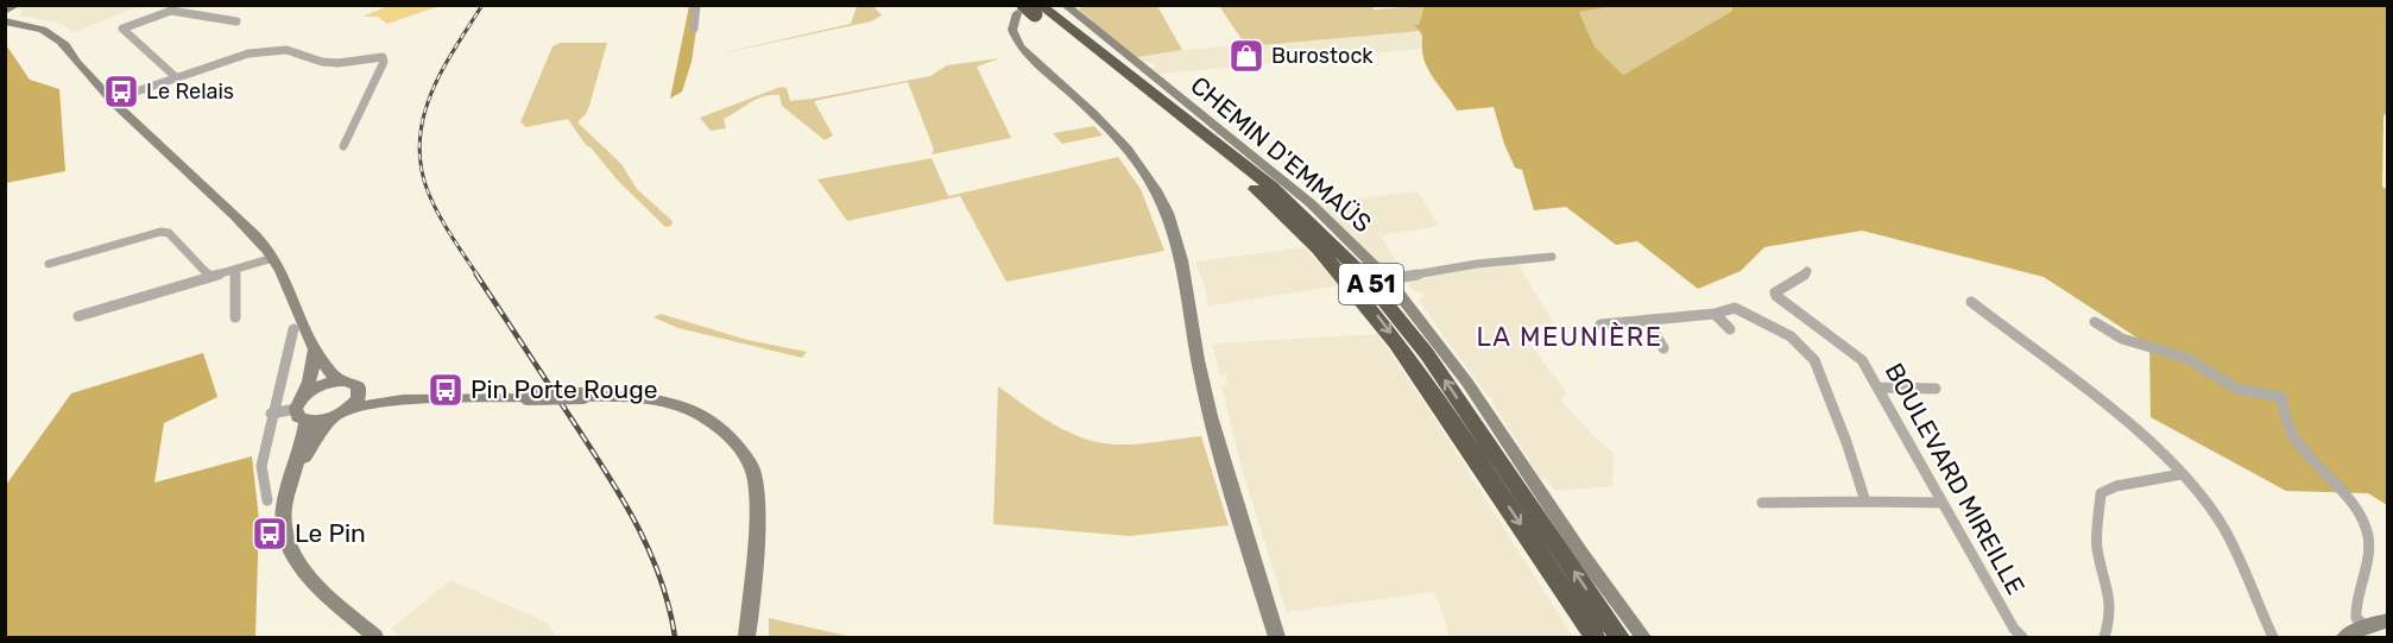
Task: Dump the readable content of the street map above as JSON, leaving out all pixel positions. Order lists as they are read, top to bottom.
{
  "streets": {
    "highway": ["A 51"],
    "main road": ["CHEMIN D'EMMAÜS"],
    "street": ["BOULEVARD MIREILLE"]
  },
  "districts": ["LA MEUNIÈRE"],
  "places": {
    "shop": ["Burostock"],
    "bus stop": ["Le Relais", "Pin Porte Rouge", "Le Pin"]
  }
}
